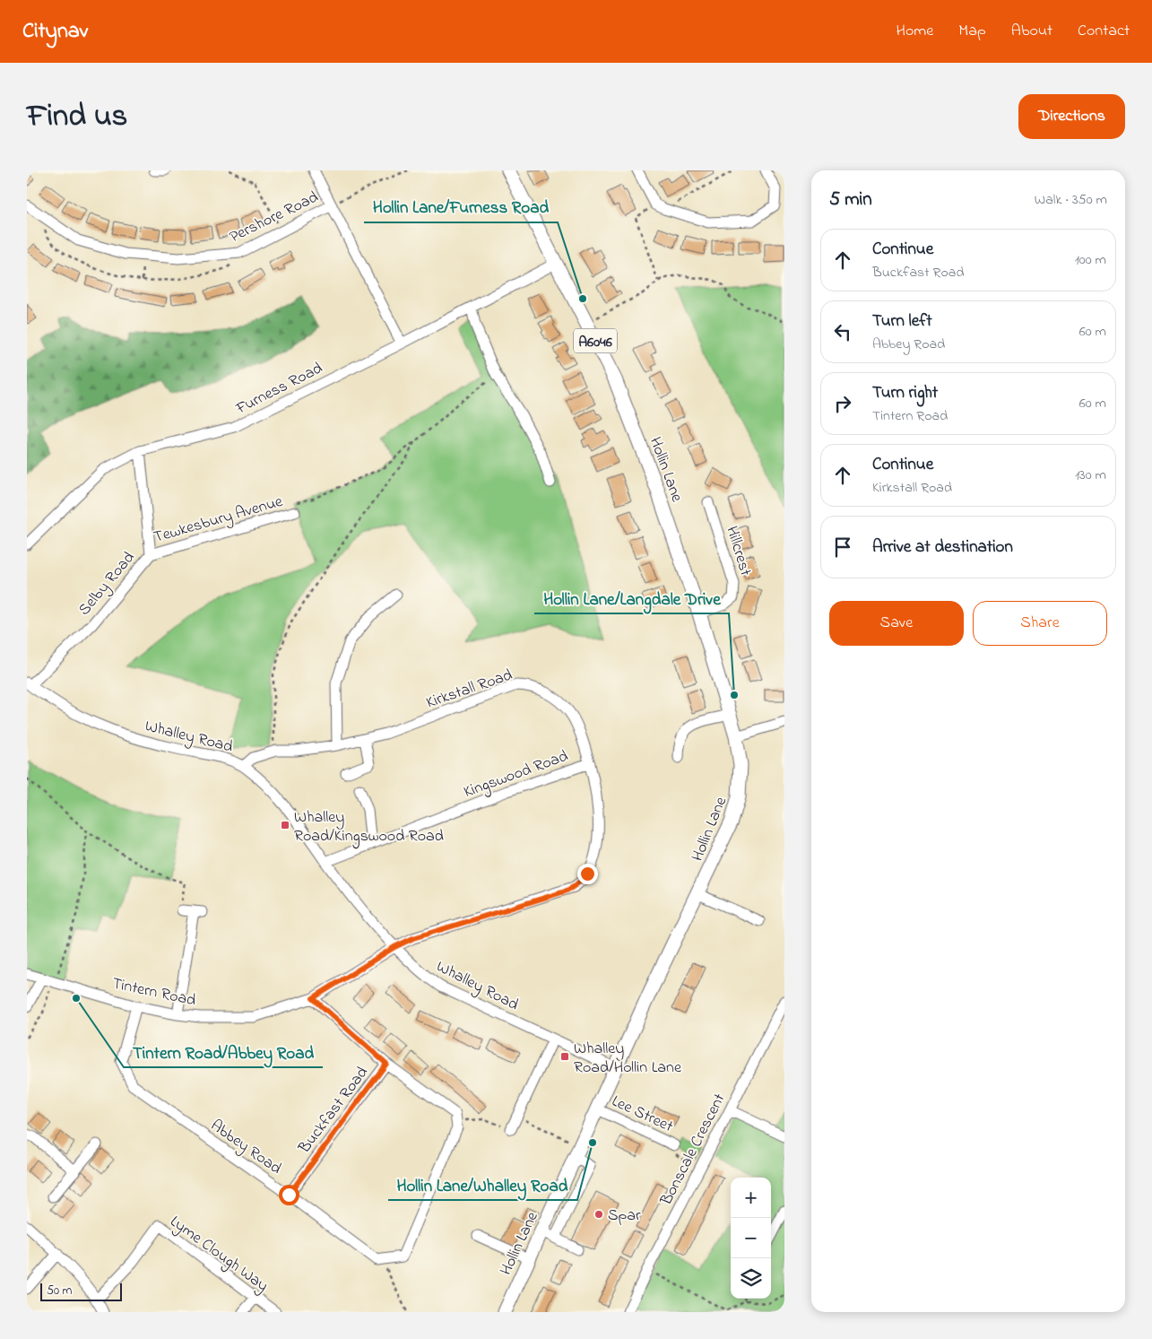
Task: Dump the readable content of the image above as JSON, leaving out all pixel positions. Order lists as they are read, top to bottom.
{
  "streets": {
    "main road": ["A6046", "Hollin Lane"],
    "street": [
      "Pershore Road",
      "Furness Road",
      "Tewkesbury Avenue",
      "Hillcrest",
      "Selby Road",
      "Kirkstall Road",
      "Whalley Road",
      "Kingswood Road",
      "Tintern Road",
      "Buckfast Road",
      "Lee Street",
      "Abbey Road",
      "Bonscale Crescent",
      "Lyme Clough Way"
    ]
  },
  "crossings": [
    ["Furness Road", "Hollin Lane"],
    ["Furness Road", "Selby Road"],
    ["Hollin Lane", "Hillcrest"],
    ["Hollin Lane", "Whalley Road"],
    ["Hollin Lane", "Lee Street"],
    ["Tewkesbury Avenue", "Selby Road"],
    ["Selby Road", "Whalley Road"],
    ["Kirkstall Road", "Whalley Road"],
    ["Kirkstall Road", "Kingswood Road"],
    ["Kirkstall Road", "Tintern Road"],
    ["Whalley Road", "Kingswood Road"],
    ["Whalley Road", "Tintern Road"],
    ["Tintern Road", "Abbey Road"],
    ["Buckfast Road", "Abbey Road"]
  ],
  "places": {
    "other": [
      "Hollin Lane/Furness Road",
      "Hollin Lane/Langdale Drive",
      "Tintern Road/Abbey Road",
      "Hollin Lane/Whalley Road",
      "Spar"
    ],
    "transit": ["Whalley Road/Kingswood Road", "Whalley Road/Hollin Lane"]
  },
  "scale_bar": "50 m",
  "page": {
    "header": "Citynav",
    "nav": [
      "Home",
      "Map",
      "About",
      "Contact"
    ],
    "title": "Find us",
    "buttons": [
      "Directions",
      ["Save", "Share"]
    ],
    "heading": ["5 min", "Walk · 350 m"],
    "list": [
      ["Continue", "Buckfast Road", "100 m"],
      ["Turn left", "Abbey Road", "60 m"],
      ["Turn right", "Tintern Road", "60 m"],
      ["Continue", "Kirkstall Road", "130 m"],
      "Arrive at destination"
    ],
    "map_buttons": ["+", "−"],
    "scale": "50 m"
  }
}
